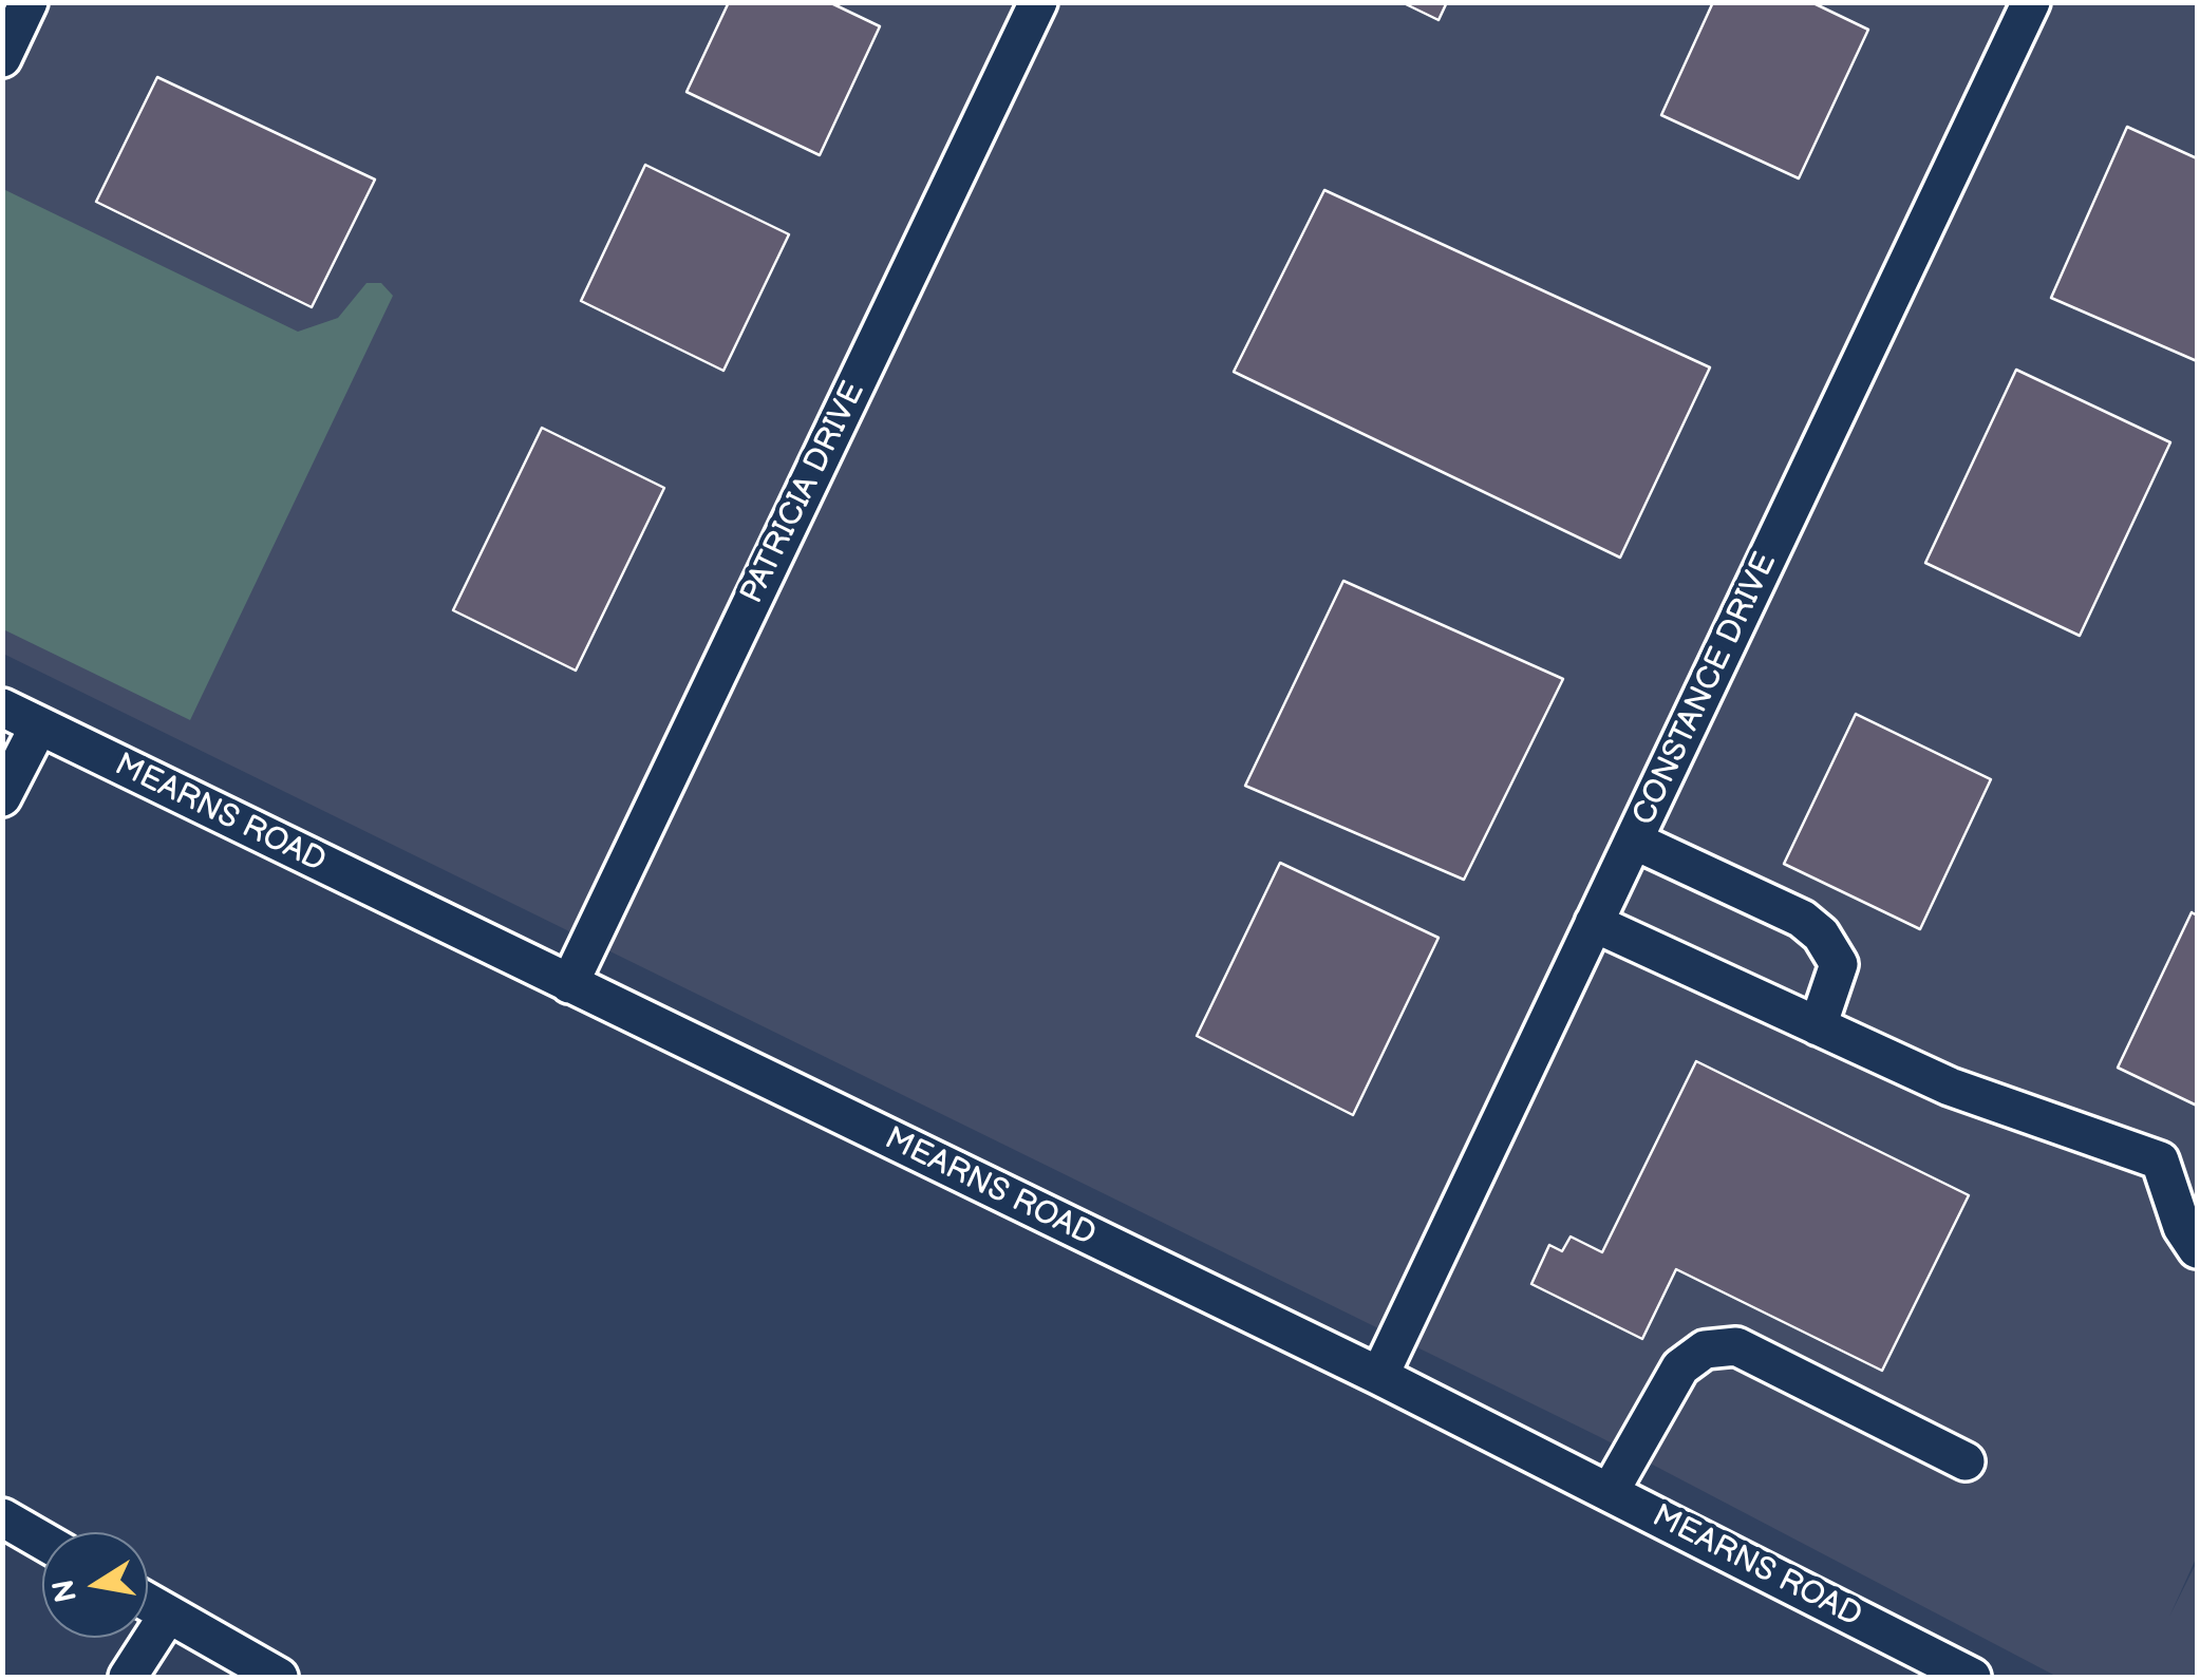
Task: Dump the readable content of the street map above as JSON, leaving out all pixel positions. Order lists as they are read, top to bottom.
{
  "streets": {
    "street": ["PATRICIA DRIVE", "CONSTANCE DRIVE", "MEARNS ROAD"]
  },
  "crossings": [
    ["PATRICIA DRIVE", "MEARNS ROAD"],
    ["CONSTANCE DRIVE", "MEARNS ROAD"]
  ],
  "north": "left"
}
